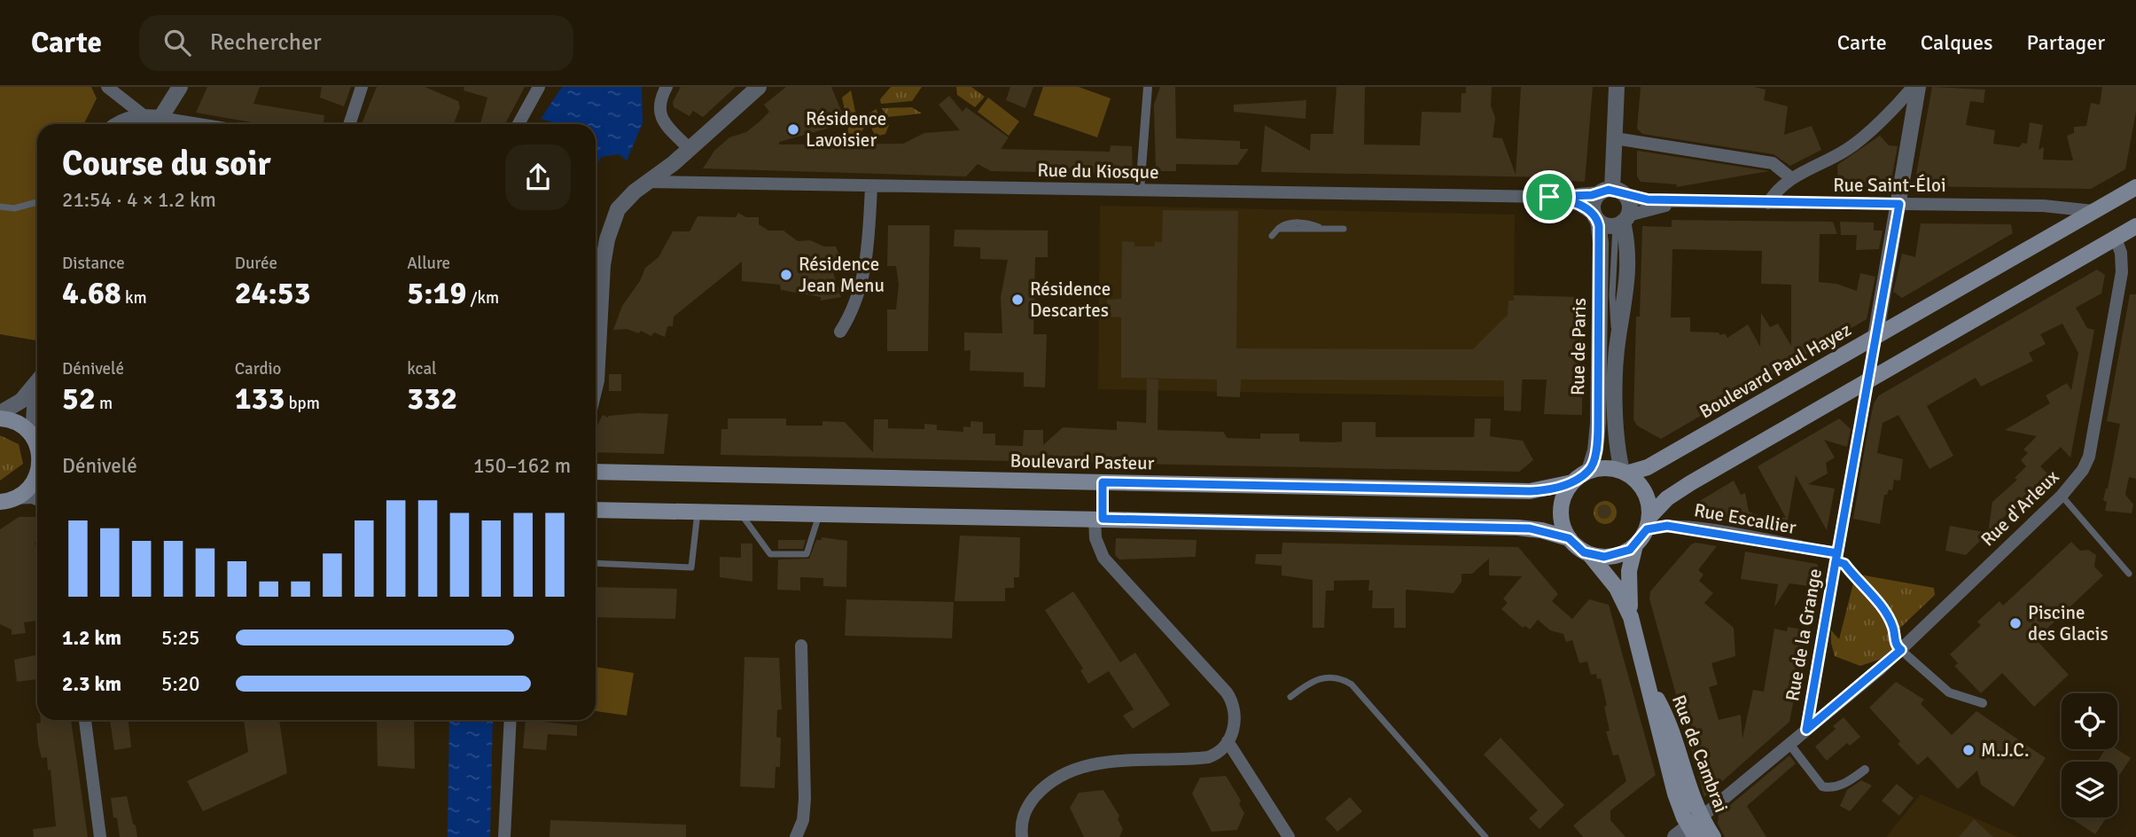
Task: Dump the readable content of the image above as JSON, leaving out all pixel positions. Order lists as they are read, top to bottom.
{
  "streets": {
    "main road": ["Boulevard Paul Hayez", "Boulevard Pasteur", "Rue de Cambrai"],
    "street": [
      "Rue du Kiosque",
      "Rue Saint-Éloi",
      "Rue de Paris",
      "Rue d'Arleux",
      "Rue Escallier",
      "Rue de la Grange"
    ]
  },
  "crossings": [
    ["Rue du Kiosque", "Rue Saint-Éloi"],
    ["Rue du Kiosque", "Rue de Paris"],
    ["Rue Saint-Éloi", "Rue de Paris"],
    ["Rue Saint-Éloi", "Boulevard Paul Hayez"],
    ["Rue de Paris", "Boulevard Paul Hayez"],
    ["Rue de Paris", "Boulevard Pasteur"],
    ["Rue de Paris", "Rue Escallier"],
    ["Rue de Paris", "Rue de Cambrai"],
    ["Boulevard Paul Hayez", "Boulevard Pasteur"],
    ["Boulevard Paul Hayez", "Rue Escallier"],
    ["Boulevard Paul Hayez", "Rue de la Grange"],
    ["Boulevard Paul Hayez", "Rue de Cambrai"],
    ["Boulevard Pasteur", "Rue Escallier"],
    ["Boulevard Pasteur", "Rue de Cambrai"],
    ["Rue d'Arleux", "Rue de la Grange"],
    ["Rue Escallier", "Rue de la Grange"],
    ["Rue Escallier", "Rue de Cambrai"],
    ["Rue de la Grange", "Rue de Cambrai"]
  ],
  "places": [
    "Résidence Lavoisier",
    "Résidence Jean Menu",
    "Résidence Descartes",
    "Piscine des Glacis",
    "M.J.C."
  ],
  "page": {
    "header": "Carte",
    "search": "Rechercher",
    "nav": ["Carte", "Calques", "Partager"],
    "heading": ["Course du soir", "21:54 · 4 × 1.2 km"],
    "stats": [
      ["Distance", "4.68 km"],
      ["Durée", "24:53"],
      ["Allure", "5:19 /km"],
      ["Dénivelé", "52 m"],
      ["Cardio", "133 bpm"],
      ["kcal", "332"]
    ],
    "chart": ["Dénivelé", "150–162 m"],
    "list": [
      {
        "name": "1.2 km",
        "note": "5:25"
      },
      {
        "name": "2.3 km",
        "note": "5:20"
      }
    ]
  }
}
